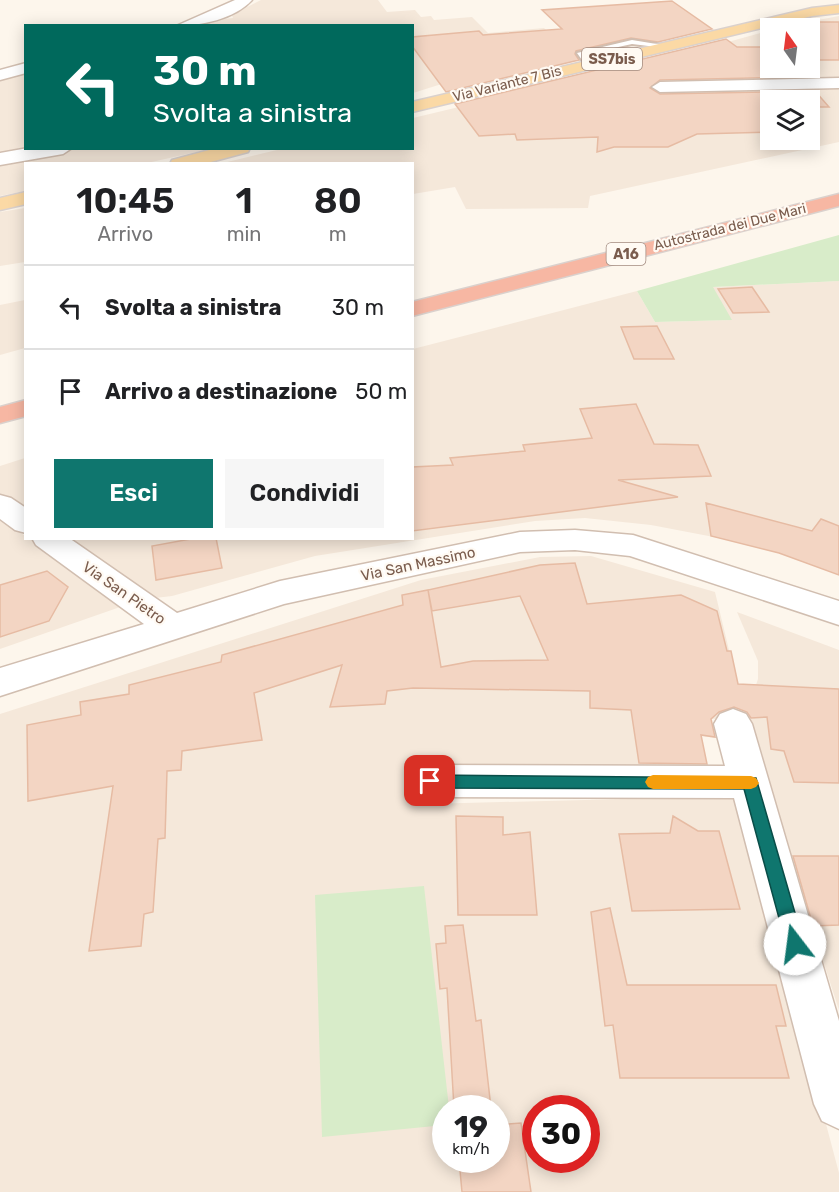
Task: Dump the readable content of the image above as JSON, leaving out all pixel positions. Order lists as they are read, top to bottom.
{
  "streets": {
    "highway": ["Autostrada dei Due Mari", "A16"],
    "main road": ["SS7bis", "Via Variante 7 Bis"],
    "street": ["Via San Massimo", "Via San Pietro"]
  },
  "crossings": [
    ["SS7bis", "Via Variante 7 Bis"],
    ["Via San Massimo", "Via San Pietro"]
  ],
  "north": "top",
  "page": {
    "turn": ["30 m", "Svolta a sinistra"],
    "eta": [
      "10:45",
      "Arrivo",
      "1",
      "min",
      "80",
      "m"
    ],
    "list": [
      {
        "name": "Svolta a sinistra",
        "value": "30 m"
      },
      {
        "name": "Arrivo a destinazione",
        "value": "50 m"
      }
    ],
    "buttons": ["Esci", "Condividi"],
    "speed": "19 km/h",
    "limit": "30"
  }
}
